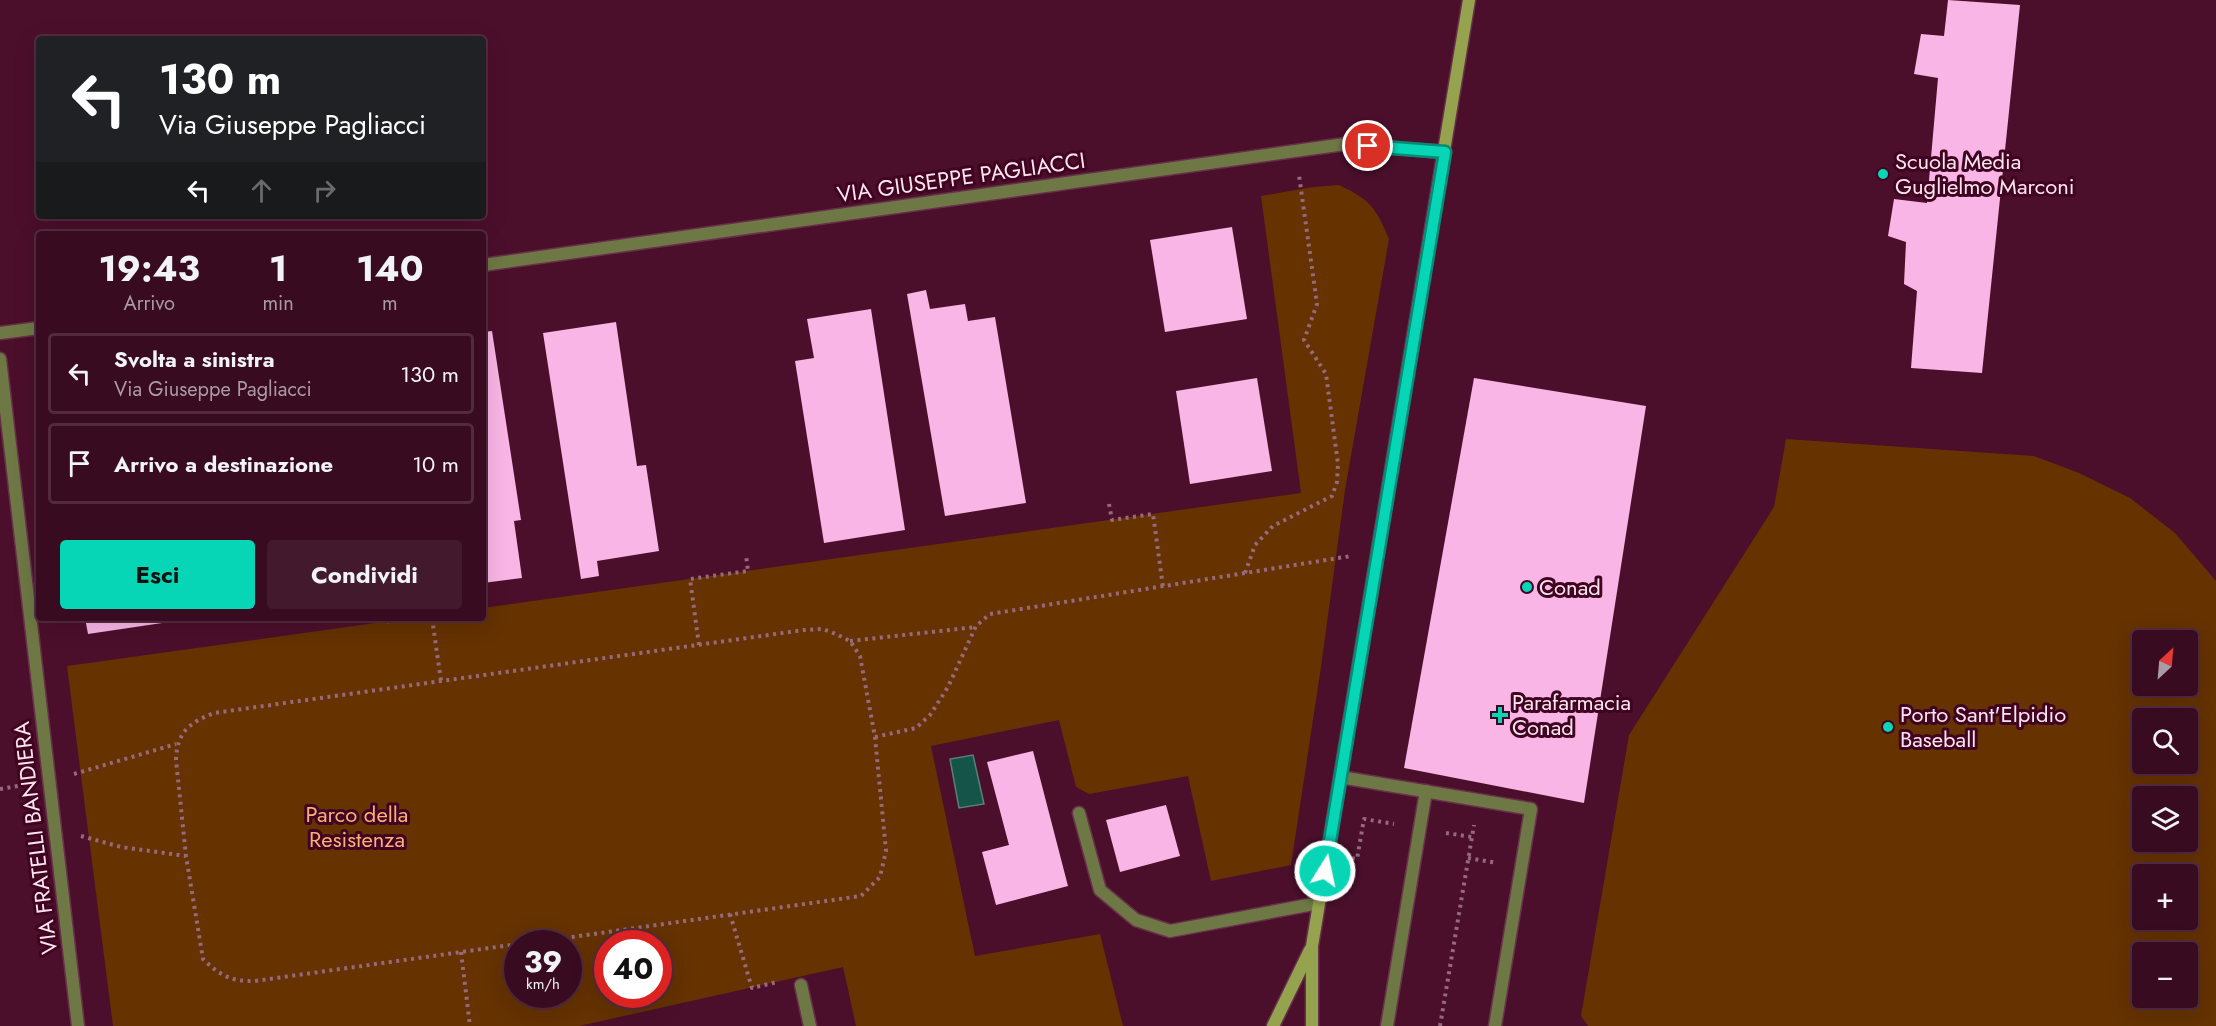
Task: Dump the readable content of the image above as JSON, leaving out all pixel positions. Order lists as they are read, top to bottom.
{
  "streets": {
    "street": ["VIA GIUSEPPE PAGLIACCI", "VIA FRATELLI BANDIERA"]
  },
  "parks": ["Parco della Resistenza"],
  "places": {
    "other": ["Scuola Media Guglielmo Marconi", "Conad", "Porto Sant'Elpidio Baseball"],
    "health": ["Parafarmacia Conad"]
  },
  "north": "top right",
  "page": {
    "turn": ["130 m", "Via Giuseppe Pagliacci"],
    "eta": [
      "19:43",
      "Arrivo",
      "1",
      "min",
      "140",
      "m"
    ],
    "list": [
      {
        "name": "Svolta a sinistra",
        "note": "Via Giuseppe Pagliacci",
        "value": "130 m"
      },
      {
        "name": "Arrivo a destinazione",
        "value": "10 m"
      }
    ],
    "buttons": ["Esci", "Condividi"],
    "map_buttons": ["+", "−"],
    "speed": "39 km/h",
    "limit": "40"
  }
}
